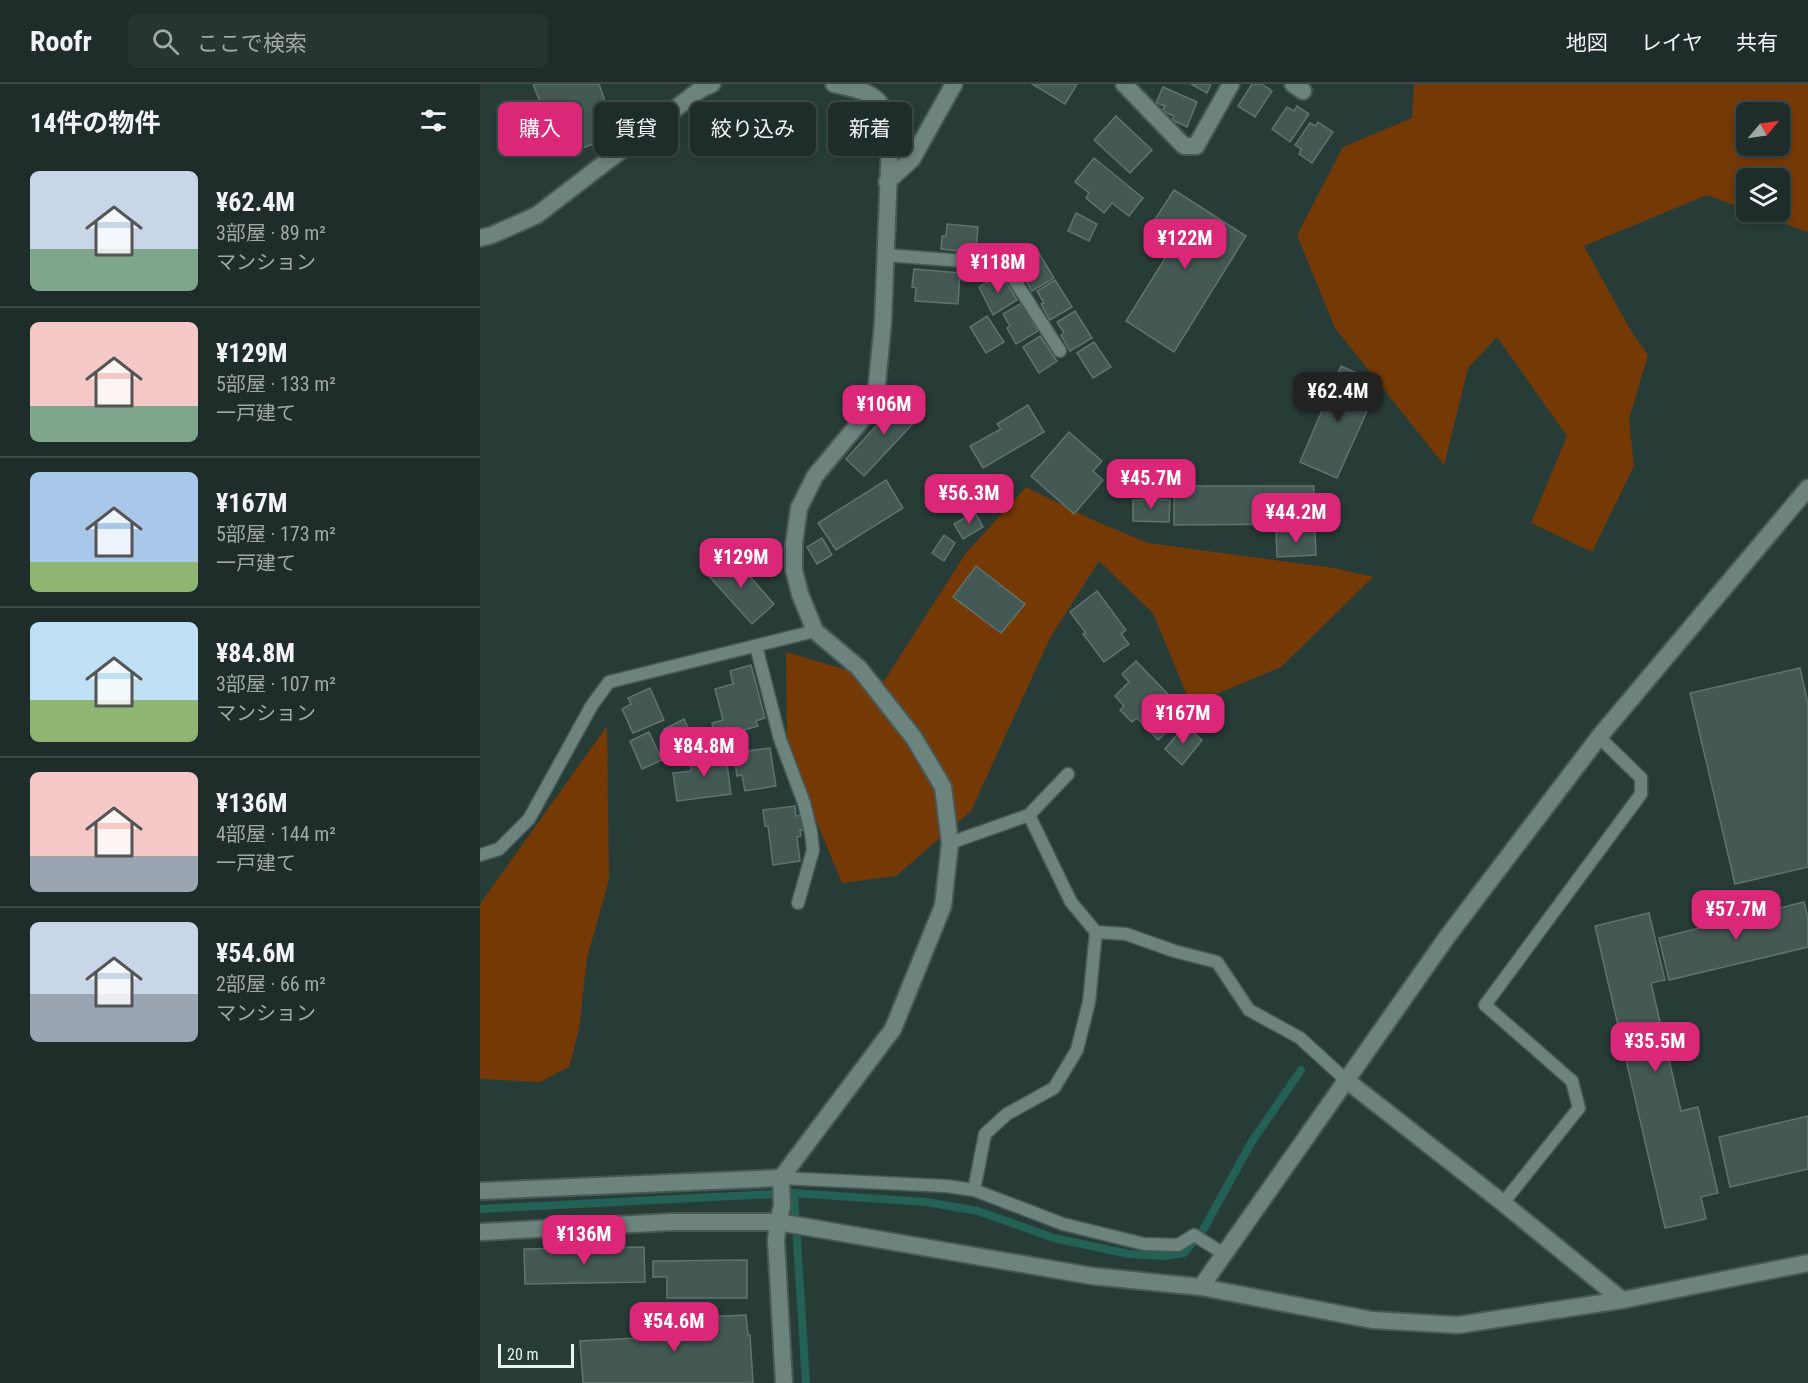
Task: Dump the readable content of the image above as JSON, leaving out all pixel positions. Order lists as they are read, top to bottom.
{
  "scale_bar": "20 m",
  "north": "top right",
  "page": {
    "header": "Roofr",
    "search": "ここで検索",
    "nav": ["地図", "レイヤ", "共有"],
    "heading": "14件の物件",
    "chip": [
      "購入",
      "賃貸",
      "絞り込み",
      "新着"
    ],
    "list": [
      {
        "name": "¥62.4M",
        "note": "3部屋 · 89 m² · マンション"
      },
      {
        "name": "¥129M",
        "note": "5部屋 · 133 m² · 一戸建て"
      },
      {
        "name": "¥167M",
        "note": "5部屋 · 173 m² · 一戸建て"
      },
      {
        "name": "¥84.8M",
        "note": "3部屋 · 107 m² · マンション"
      },
      {
        "name": "¥136M",
        "note": "4部屋 · 144 m² · 一戸建て"
      },
      {
        "name": "¥54.6M",
        "note": "2部屋 · 66 m² · マンション"
      }
    ],
    "price": [
      "¥122M",
      "¥118M",
      "¥62.4M",
      "¥106M",
      "¥45.7M",
      "¥56.3M",
      "¥44.2M",
      "¥129M",
      "¥167M",
      "¥84.8M",
      "¥57.7M",
      "¥35.5M",
      "¥136M",
      "¥54.6M"
    ],
    "scale": "20 m"
  }
}
